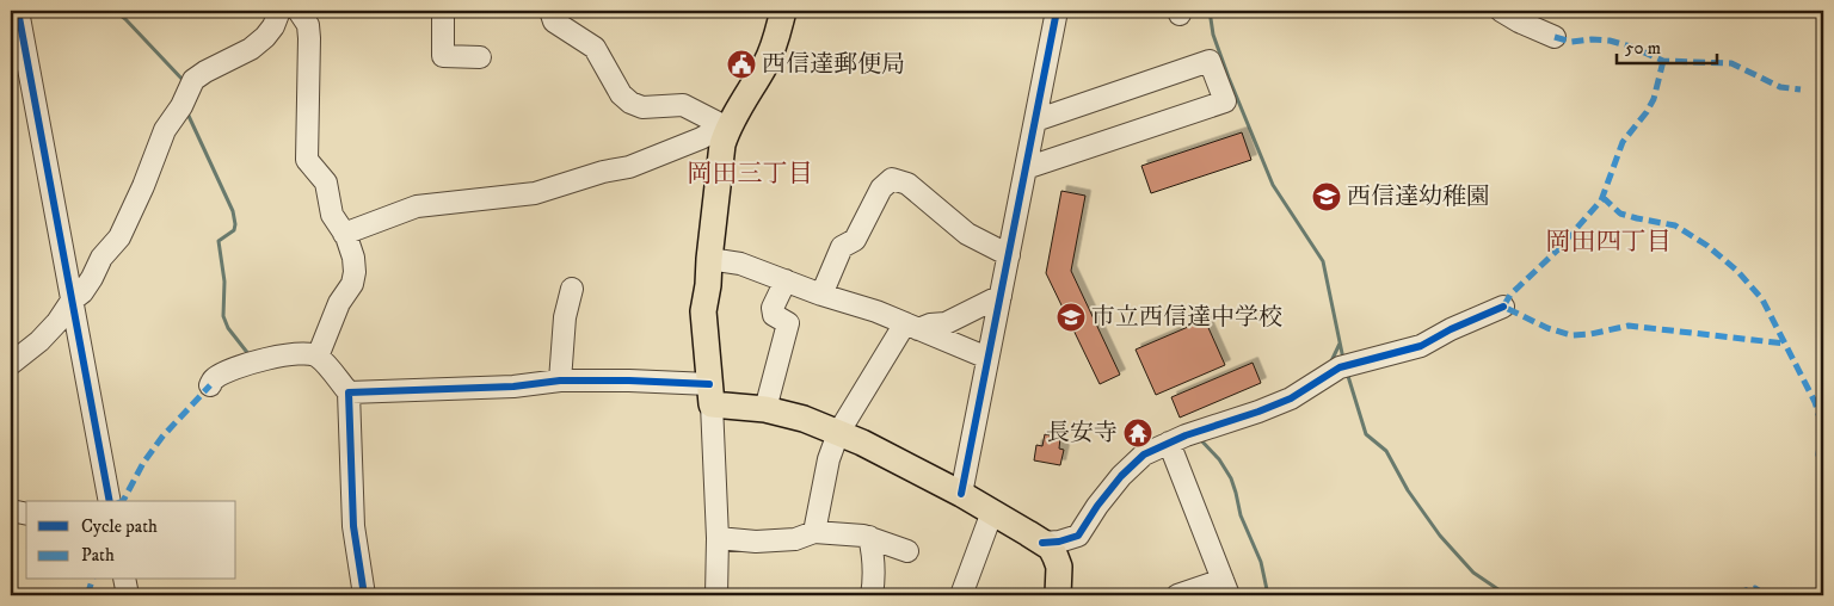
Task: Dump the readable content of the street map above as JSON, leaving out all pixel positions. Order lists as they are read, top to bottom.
{
  "districts": ["岡田三丁目", "岡田四丁目"],
  "places": {
    "public building": ["西信達郵便局"],
    "school or university": ["西信達幼稚園", "市立西信達中学校"],
    "temple": ["長安寺"]
  },
  "legend": ["Cycle path", "Path"],
  "scale_bar": "50 m"
}
